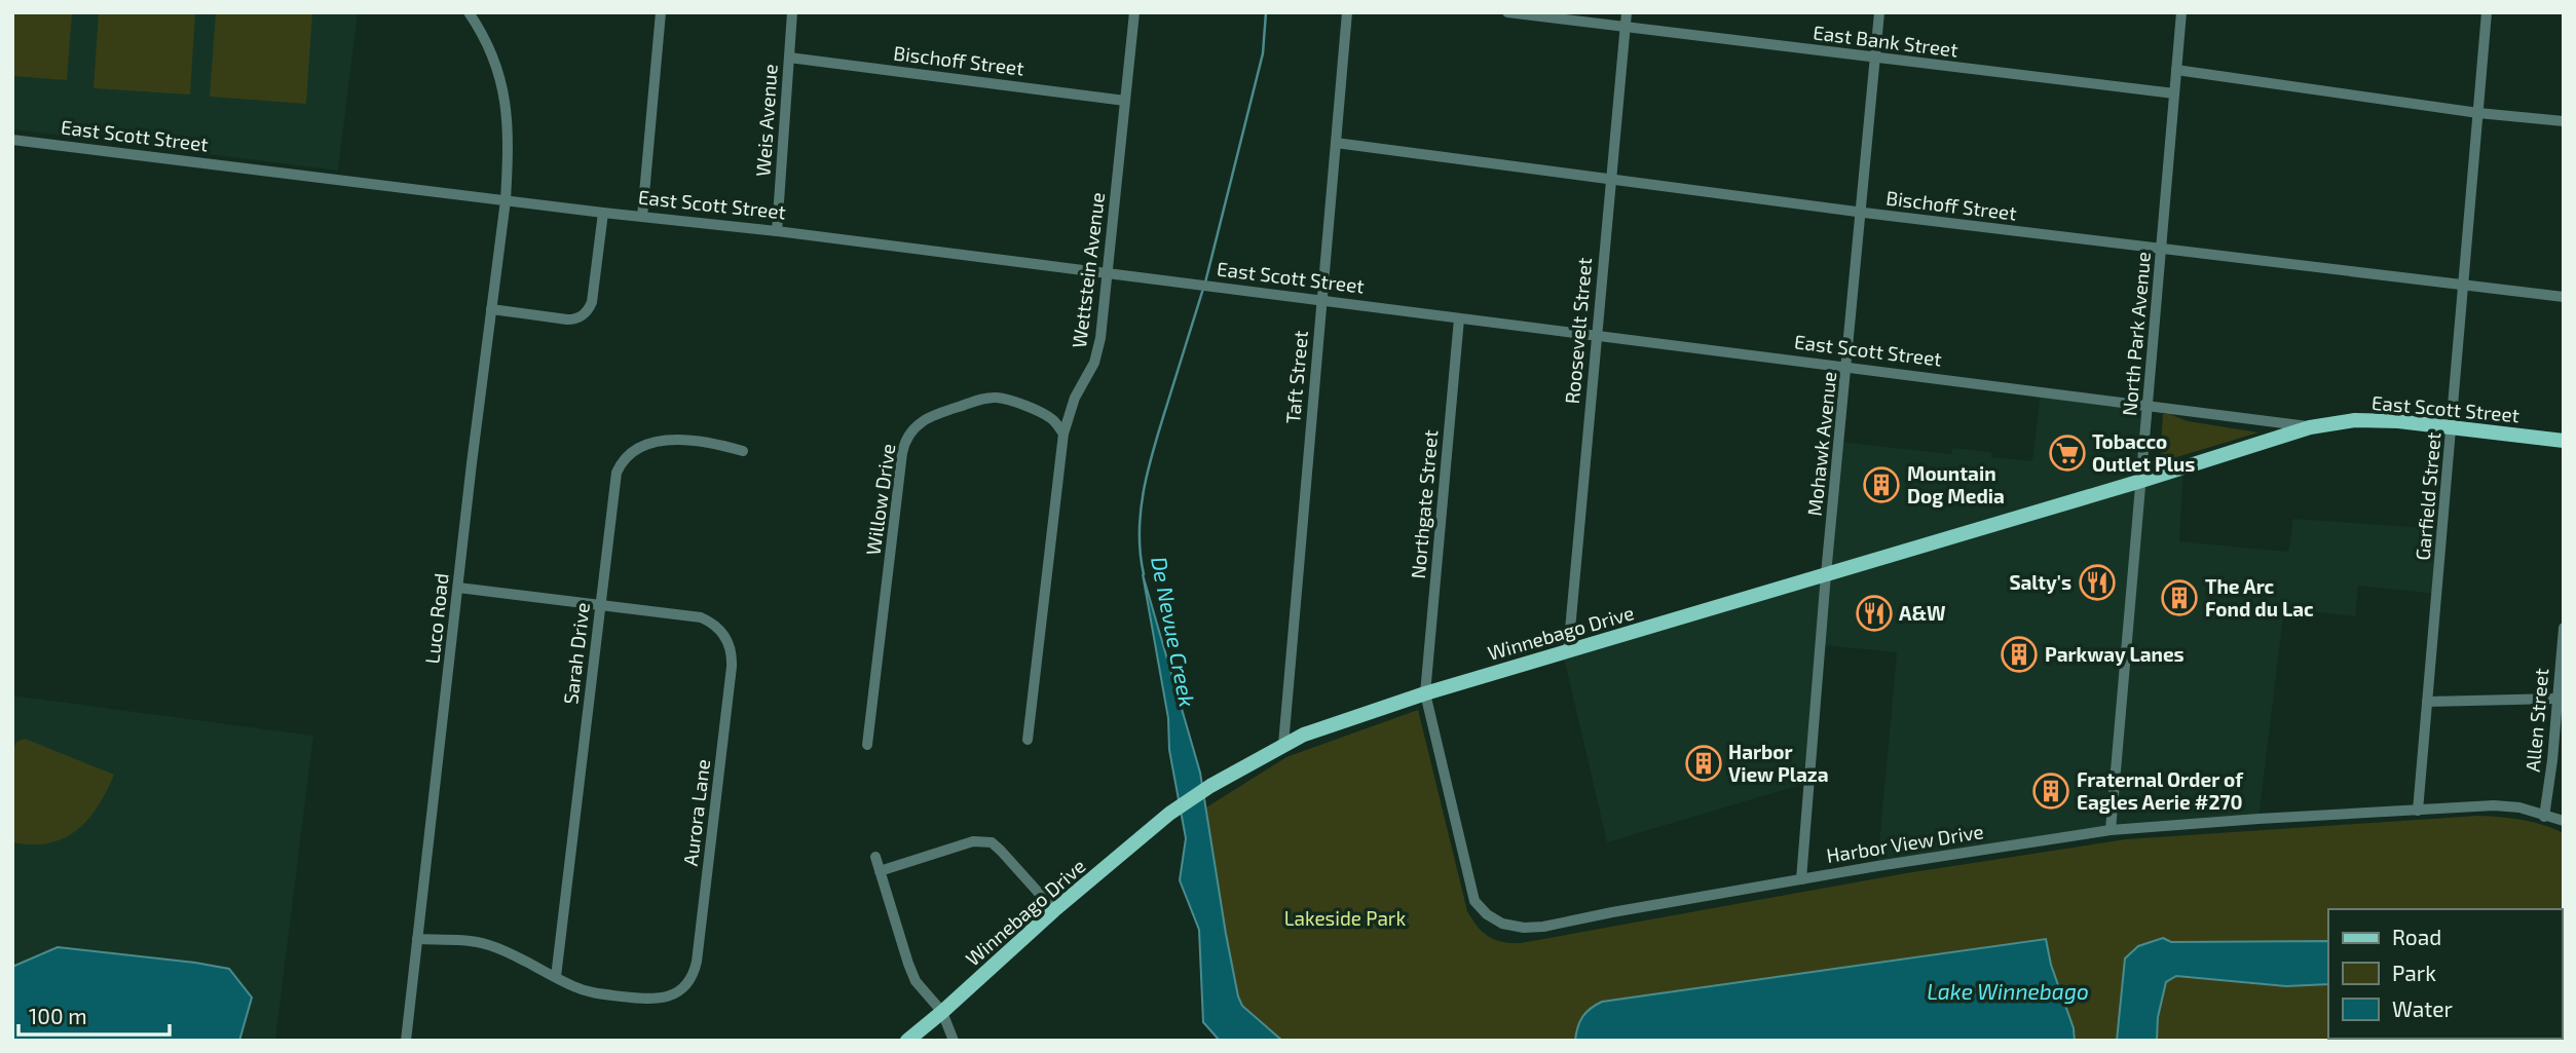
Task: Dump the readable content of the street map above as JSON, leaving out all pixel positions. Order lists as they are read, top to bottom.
{
  "streets": {
    "main road": ["East Scott Street", "Winnebago Drive"],
    "street": [
      "East Bank Street",
      "Bischoff Street",
      "Weis Avenue",
      "Wettstein Avenue",
      "Roosevelt Street",
      "North Park Avenue",
      "Taft Street",
      "Mohawk Avenue",
      "Garfield Street",
      "Willow Drive",
      "Northgate Street",
      "Luco Road",
      "Sarah Drive",
      "Allen Street",
      "Aurora Lane",
      "Harbor View Drive"
    ]
  },
  "crossings": [
    ["East Bank Street", "Roosevelt Street"],
    ["East Bank Street", "North Park Avenue"],
    ["East Bank Street", "Mohawk Avenue"],
    ["Bischoff Street", "Weis Avenue"],
    ["Bischoff Street", "Wettstein Avenue"],
    ["Bischoff Street", "Roosevelt Street"],
    ["Bischoff Street", "North Park Avenue"],
    ["Bischoff Street", "Taft Street"],
    ["Bischoff Street", "Mohawk Avenue"],
    ["Bischoff Street", "Garfield Street"],
    ["Weis Avenue", "East Scott Street"],
    ["East Scott Street", "Wettstein Avenue"],
    ["East Scott Street", "Roosevelt Street"],
    ["East Scott Street", "North Park Avenue"],
    ["East Scott Street", "Taft Street"],
    ["East Scott Street", "Mohawk Avenue"],
    ["East Scott Street", "Garfield Street"],
    ["East Scott Street", "Northgate Street"],
    ["East Scott Street", "Luco Road"],
    ["East Scott Street", "Winnebago Drive"],
    ["Wettstein Avenue", "Willow Drive"],
    ["Roosevelt Street", "Winnebago Drive"],
    ["North Park Avenue", "Winnebago Drive"],
    ["North Park Avenue", "Harbor View Drive"],
    ["Taft Street", "Winnebago Drive"],
    ["Mohawk Avenue", "Winnebago Drive"],
    ["Mohawk Avenue", "Harbor View Drive"],
    ["Garfield Street", "Harbor View Drive"],
    ["Northgate Street", "Winnebago Drive"],
    ["Northgate Street", "Harbor View Drive"],
    ["Luco Road", "Aurora Lane"],
    ["Winnebago Drive", "Harbor View Drive"],
    ["Sarah Drive", "Aurora Lane"],
    ["Allen Street", "Harbor View Drive"]
  ],
  "water": ["De Nevue Creek", "Lake Winnebago"],
  "parks": ["Lakeside Park"],
  "places": {
    "supermarket": ["Tobacco Outlet Plus"],
    "building": [
      "Mountain Dog Media",
      "The Arc Fond du Lac",
      "Parkway Lanes",
      "Harbor View Plaza",
      "Fraternal Order of Eagles Aerie #270"
    ],
    "restaurant": ["Salty's", "A&W"]
  },
  "legend": ["Road", "Park", "Water"],
  "scale_bar": "100 m"
}
